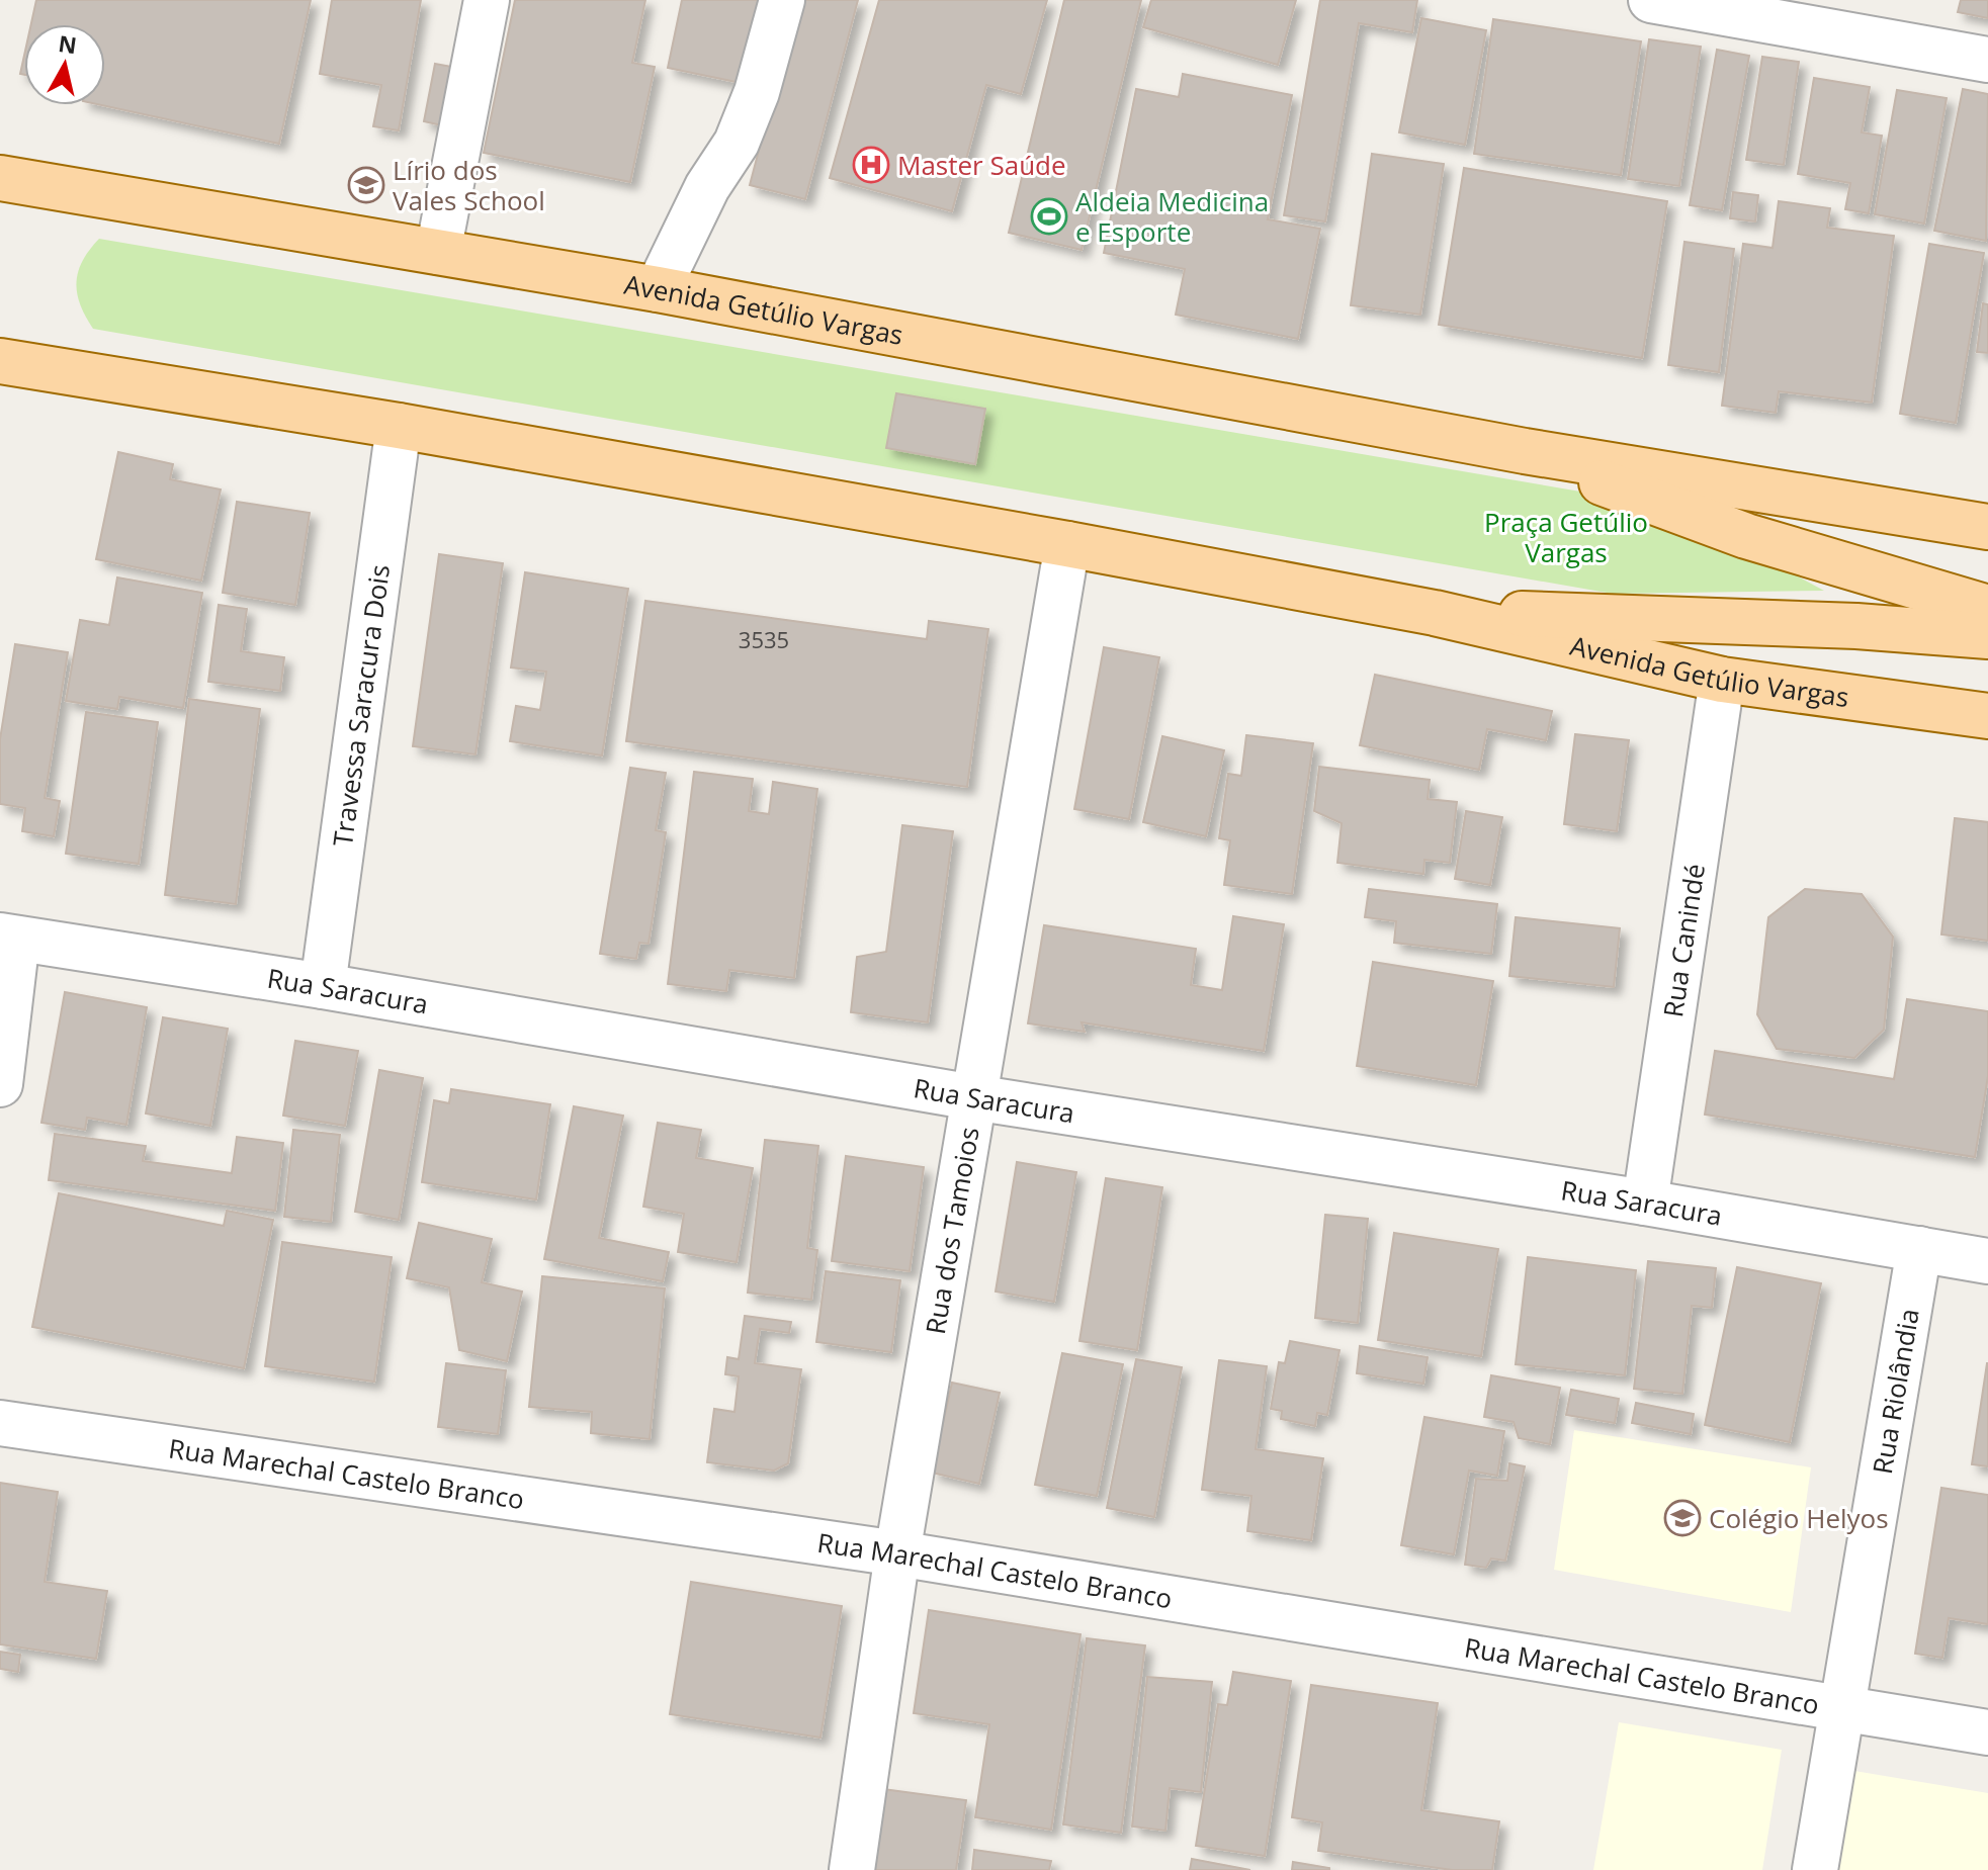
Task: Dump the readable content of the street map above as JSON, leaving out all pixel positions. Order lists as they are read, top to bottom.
{
  "streets": {
    "main road": ["Avenida Getúlio Vargas"],
    "street": [
      "Travessa Saracura Dois",
      "Rua Canindé",
      "Rua Saracura",
      "Rua dos Tamoios",
      "Rua Riolândia",
      "Rua Marechal Castelo Branco"
    ]
  },
  "crossings": [
    ["Avenida Getúlio Vargas", "Travessa Saracura Dois"],
    ["Avenida Getúlio Vargas", "Rua Canindé"],
    ["Avenida Getúlio Vargas", "Rua dos Tamoios"],
    ["Travessa Saracura Dois", "Rua Saracura"],
    ["Rua Canindé", "Rua Saracura"],
    ["Rua Saracura", "Rua dos Tamoios"],
    ["Rua Saracura", "Rua Riolândia"],
    ["Rua dos Tamoios", "Rua Marechal Castelo Branco"],
    ["Rua Riolândia", "Rua Marechal Castelo Branco"]
  ],
  "parks": ["Praça Getúlio Vargas"],
  "places": {
    "hospital": ["Master Saúde"],
    "school or university": ["Lírio dos Vales School", "Colégio Helyos"],
    "sports": ["Aldeia Medicina e Esporte"]
  },
  "house_numbers": ["3535"],
  "north": "top"
}
